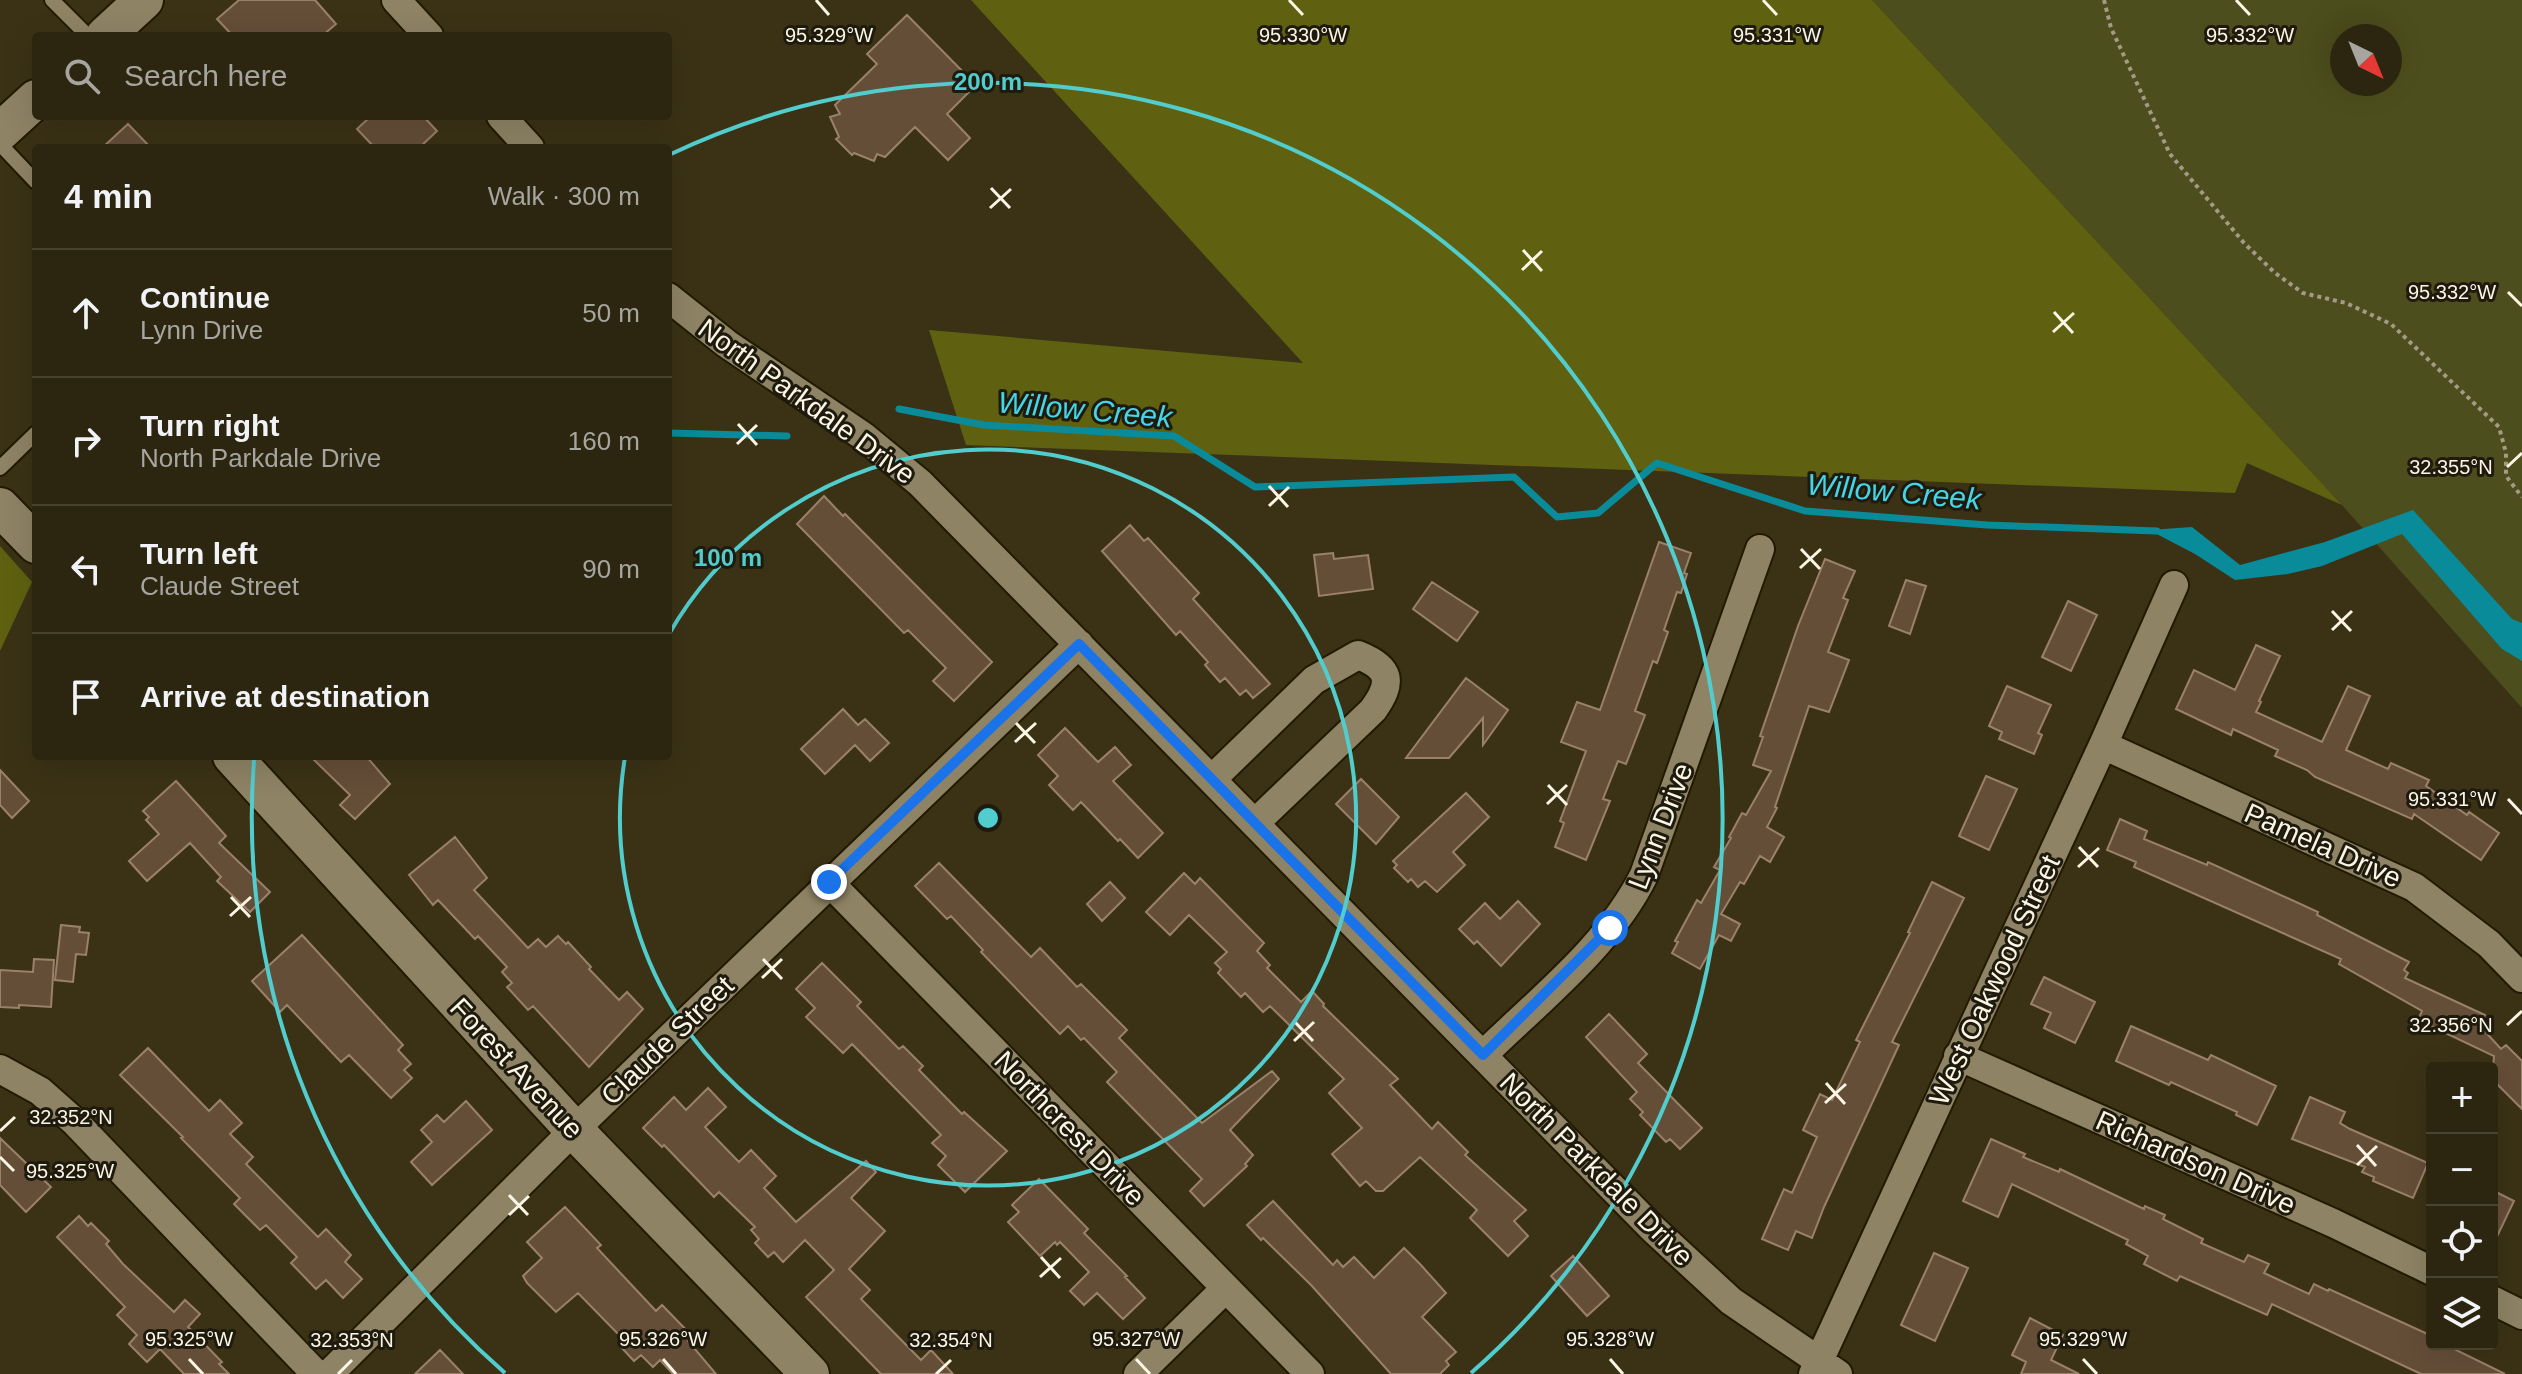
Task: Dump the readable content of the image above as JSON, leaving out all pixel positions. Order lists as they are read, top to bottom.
{
  "streets": {
    "street": [
      "North Parkdale Drive",
      "Lynn Drive",
      "Pamela Drive",
      "West Oakwood Street",
      "Claude Street",
      "Forest Avenue",
      "Northcrest Drive",
      "Richardson Drive"
    ]
  },
  "crossings": [
    ["North Parkdale Drive", "Lynn Drive"],
    ["North Parkdale Drive", "West Oakwood Street"],
    ["North Parkdale Drive", "Claude Street"],
    ["Pamela Drive", "West Oakwood Street"],
    ["West Oakwood Street", "Richardson Drive"],
    ["Claude Street", "Forest Avenue"],
    ["Claude Street", "Northcrest Drive"]
  ],
  "water": ["Willow Creek"],
  "north": "bottom right",
  "page": {
    "search": "Search here",
    "heading": ["4 min", "Walk · 300 m"],
    "list": [
      ["Continue", "Lynn Drive", "50 m"],
      ["Turn right", "North Parkdale Drive", "160 m"],
      ["Turn left", "Claude Street", "90 m"],
      "Arrive at destination"
    ],
    "map_buttons": ["+", "−"]
  },
  "coordinates": [
    "95.329°W",
    "95.330°W",
    "95.331°W",
    "95.332°W",
    "32.355°N",
    "32.356°N",
    "32.352°N",
    "95.325°W",
    "95.326°W",
    "95.327°W",
    "95.328°W",
    "32.353°N",
    "32.354°N"
  ],
  "rings": ["200 m", "100 m"]
}
